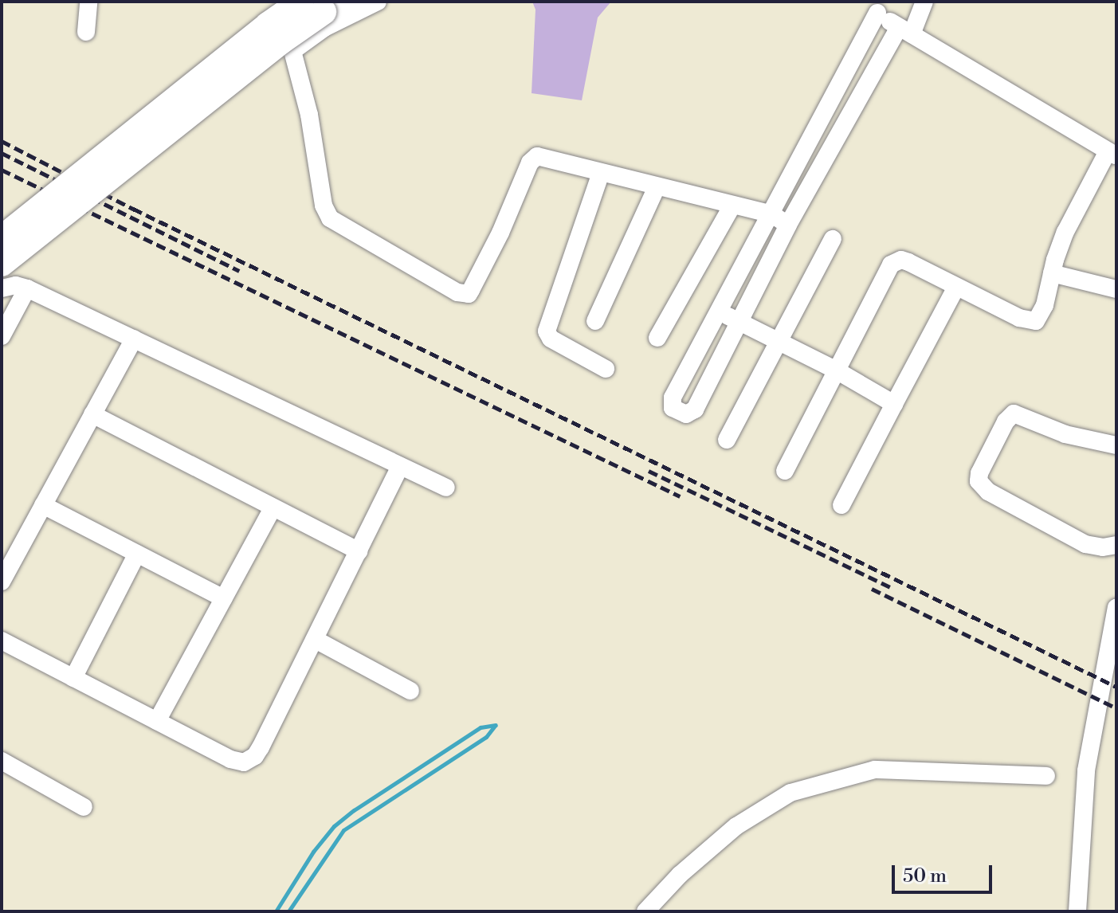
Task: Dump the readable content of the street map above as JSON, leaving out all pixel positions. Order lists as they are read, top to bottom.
{
  "scale_bar": "50 m"
}
